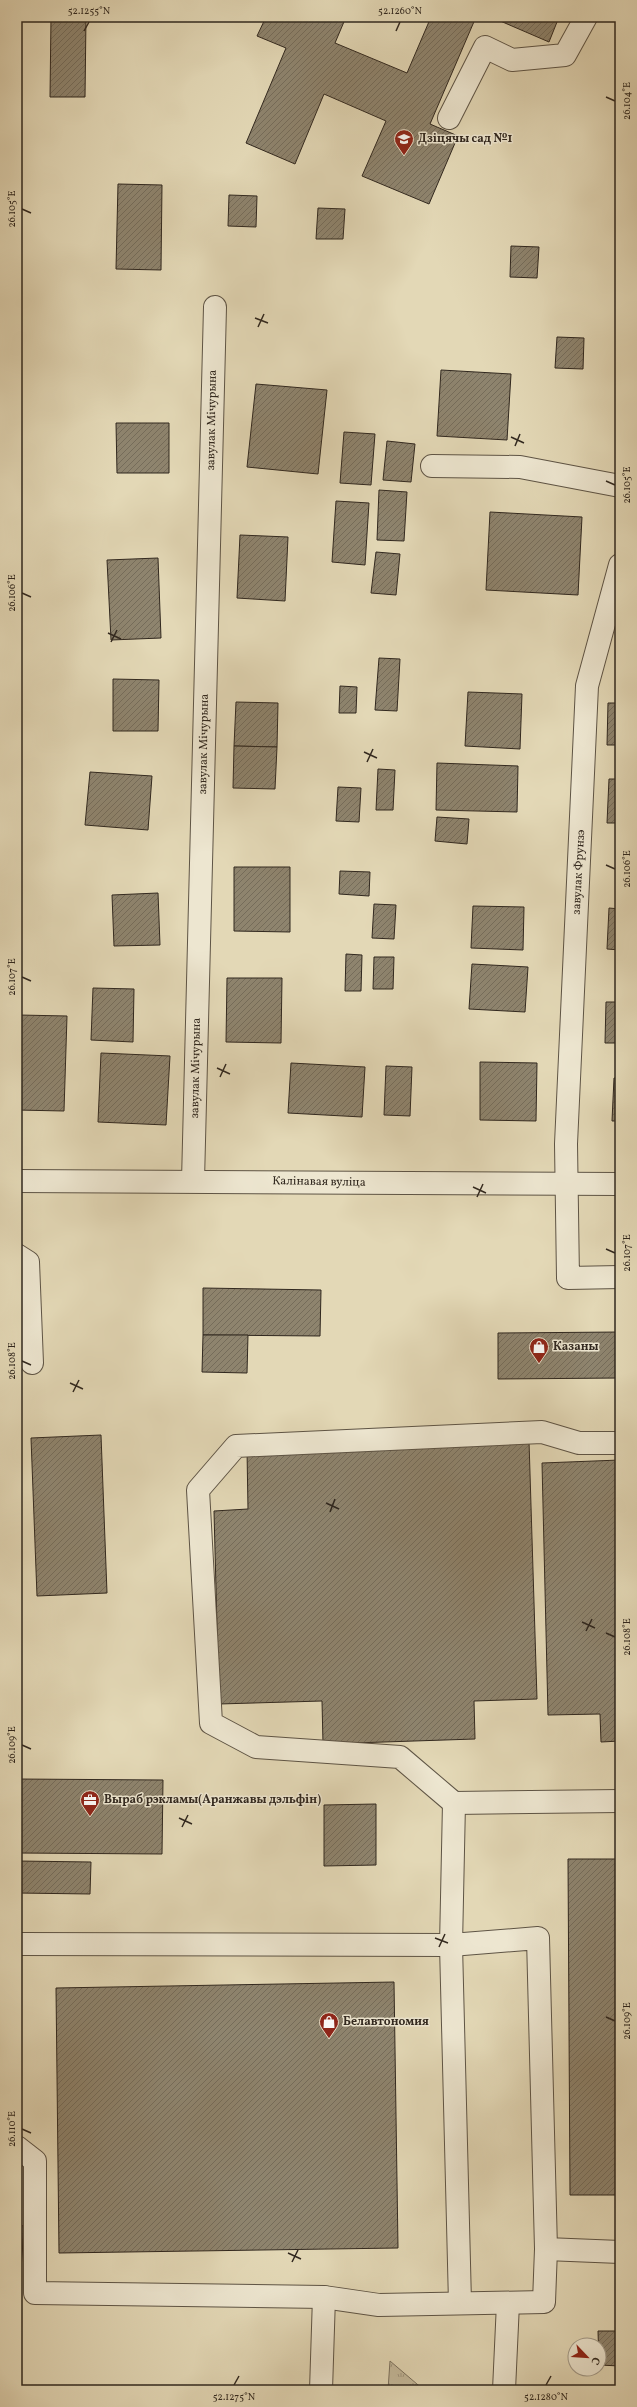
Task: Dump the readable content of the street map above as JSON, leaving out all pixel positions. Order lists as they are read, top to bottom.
{
  "streets": {
    "street": ["завулак Мічурына", "завулак Фрунзэ", "Калінавая вуліца"]
  },
  "crossings": [
    ["завулак Мічурына", "Калінавая вуліца"],
    ["завулак Фрунзэ", "Калінавая вуліца"]
  ],
  "places": {
    "school or university": ["Дзіцячы сад №1"],
    "shop": ["Казаны", "Белавтономия"],
    "office": ["Выраб рэкламы(Аранжавы дэльфін)"]
  },
  "north": "bottom right",
  "coordinates": [
    "52.1255°N",
    "52.1260°N",
    "26.104°E",
    "26.105°E",
    "26.106°E",
    "26.107°E",
    "26.108°E",
    "26.109°E",
    "26.110°E",
    "52.1275°N",
    "52.1280°N"
  ]
}
